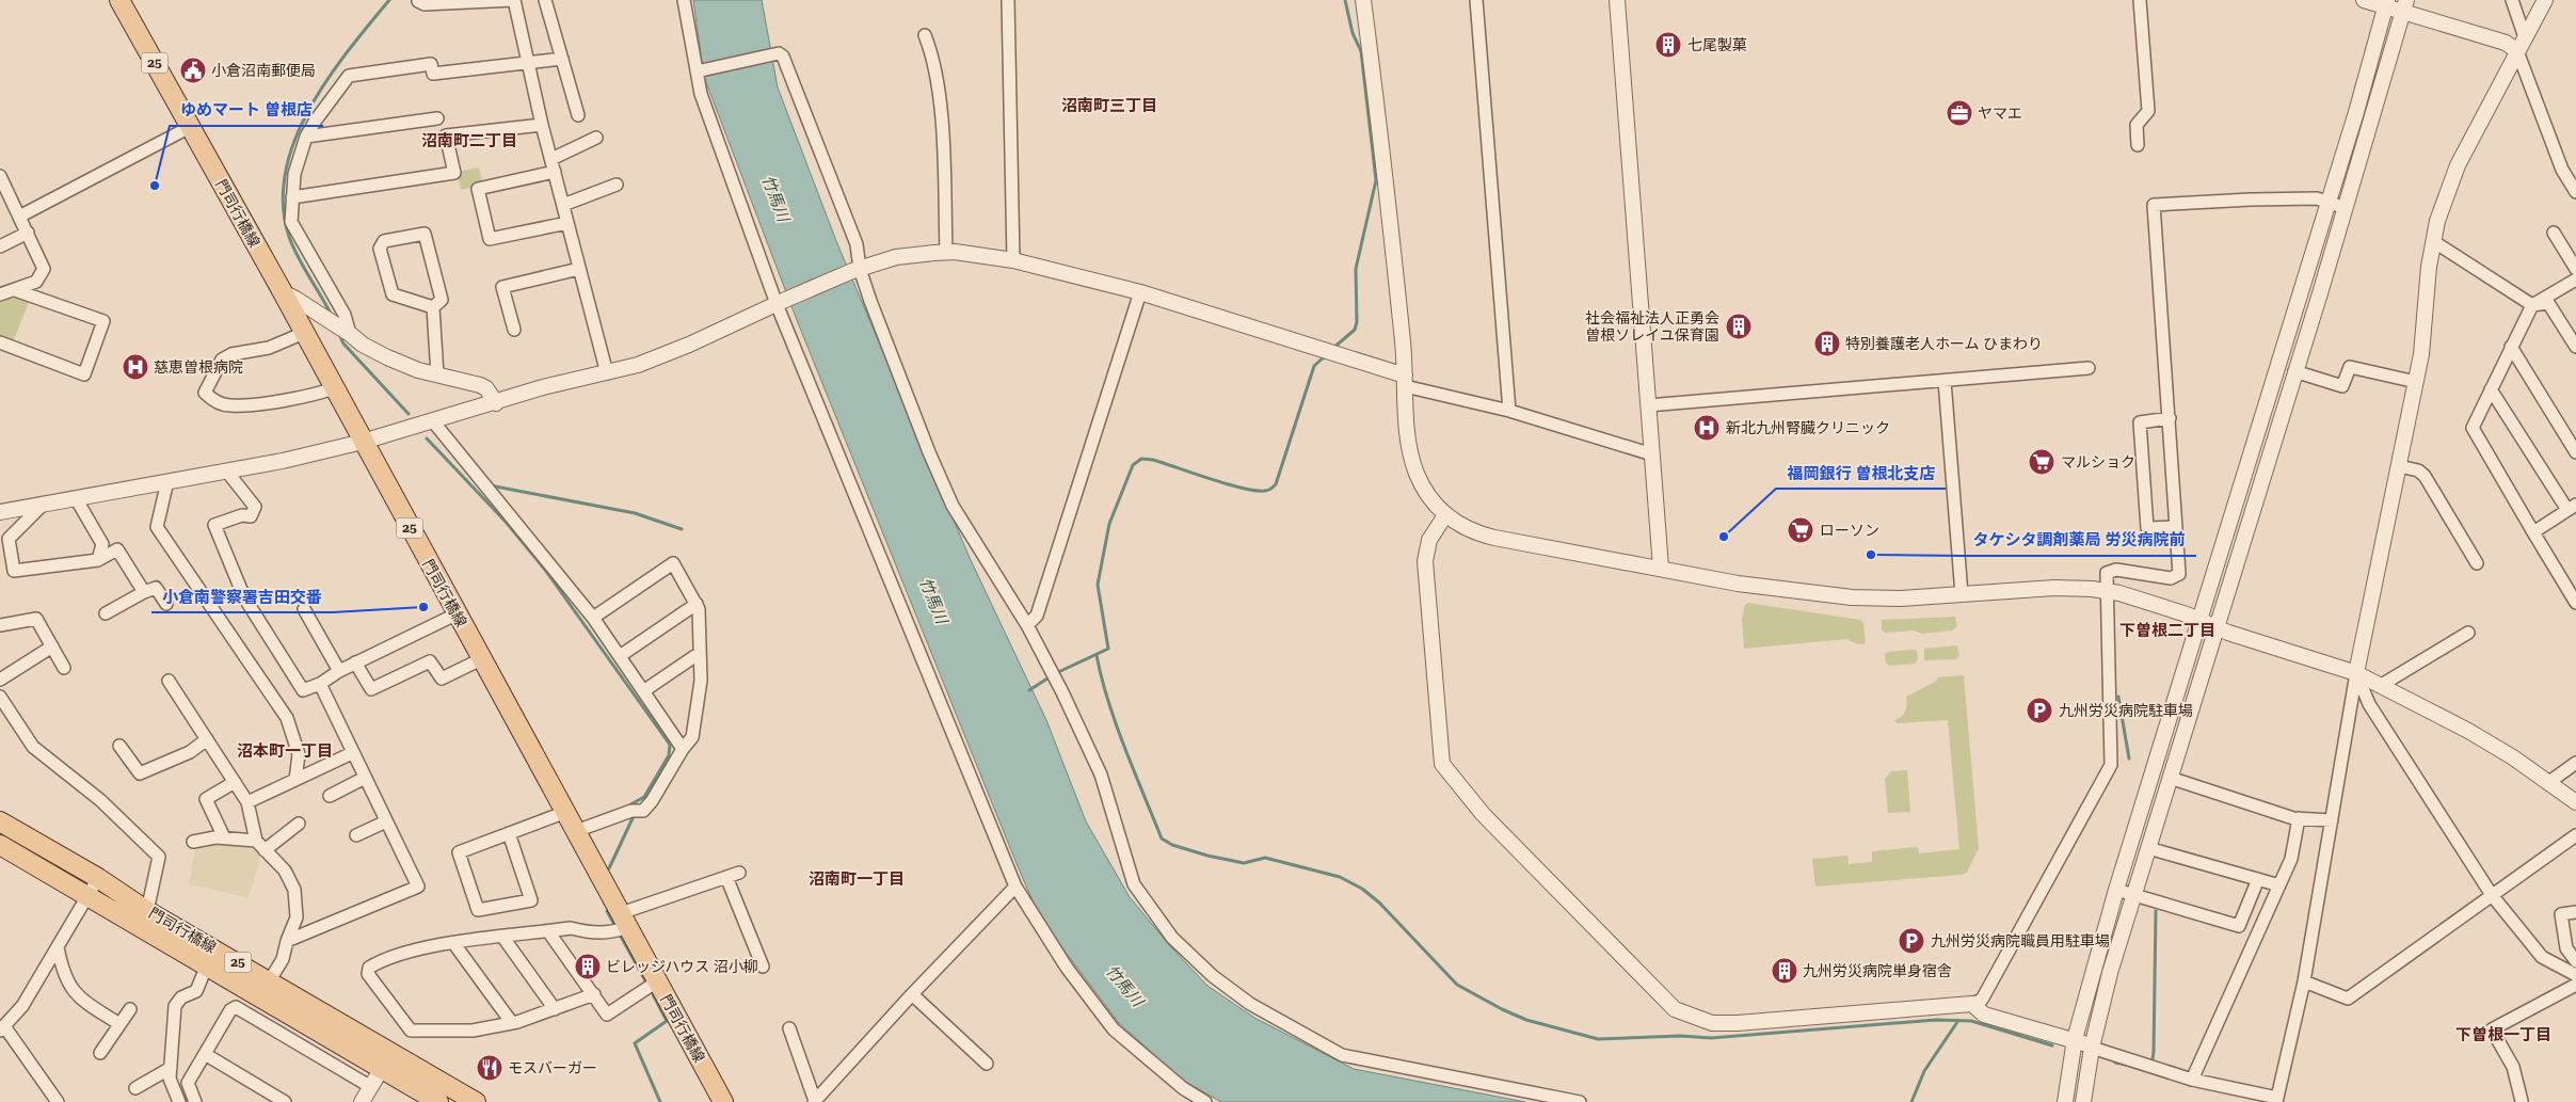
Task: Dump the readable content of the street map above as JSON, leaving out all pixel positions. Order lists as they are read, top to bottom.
{
  "streets": {
    "main road": ["25", "門司行橋線"]
  },
  "districts": [
    "沼南町三丁目",
    "沼南町二丁目",
    "下曽根二丁目",
    "沼本町一丁目",
    "沼南町一丁目",
    "下曽根一丁目"
  ],
  "water": ["竹馬川"],
  "places": {
    "building": [
      "七尾製菓",
      "社会福祉法人正勇会 曽根ソレイユ保育園",
      "特別養護老人ホーム ひまわり",
      "ビレッジハウス 沼小柳",
      "九州労災病院単身宿舎"
    ],
    "public building": ["小倉沼南郵便局"],
    "office": ["ヤマエ"],
    "other": [
      "ゆめマート 曽根店",
      "福岡銀行 曽根北支店",
      "タケシタ調剤薬局 労災病院前",
      "小倉南警察署吉田交番"
    ],
    "hospital": ["慈恵曽根病院", "新北九州腎臓クリニック"],
    "supermarket": ["マルショク", "ローソン"],
    "parking": ["九州労災病院駐車場", "九州労災病院職員用駐車場"],
    "restaurant": ["モスバーガー"]
  }
}
